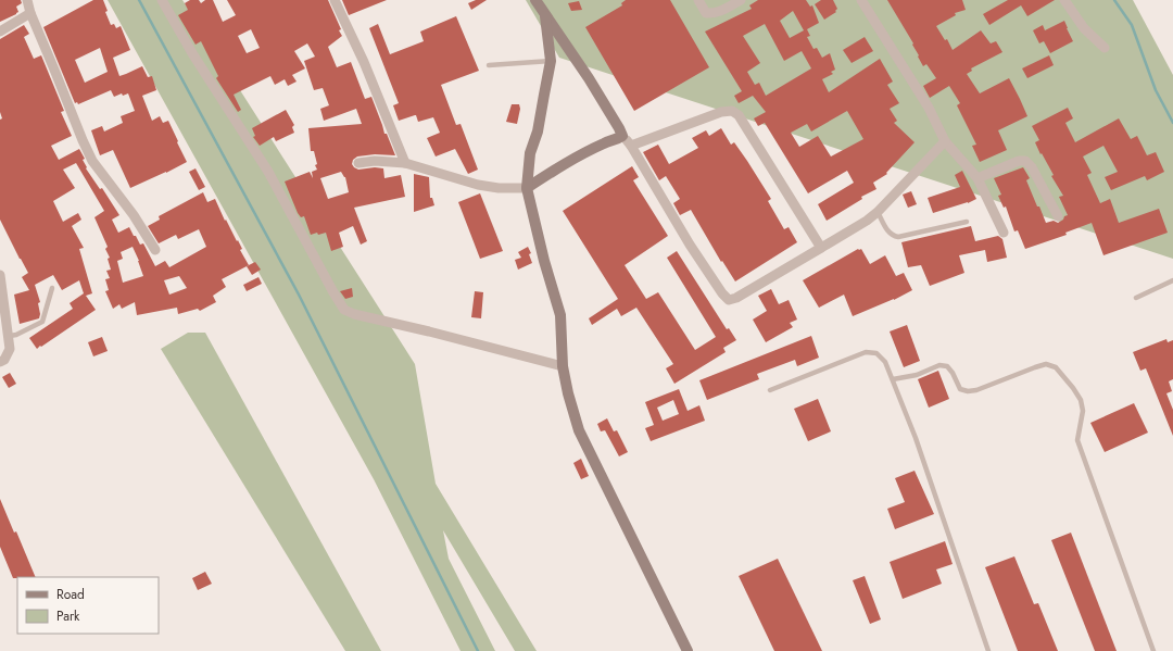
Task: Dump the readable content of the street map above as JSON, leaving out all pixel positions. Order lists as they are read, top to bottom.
{
  "legend": ["Road", "Park"]
}
